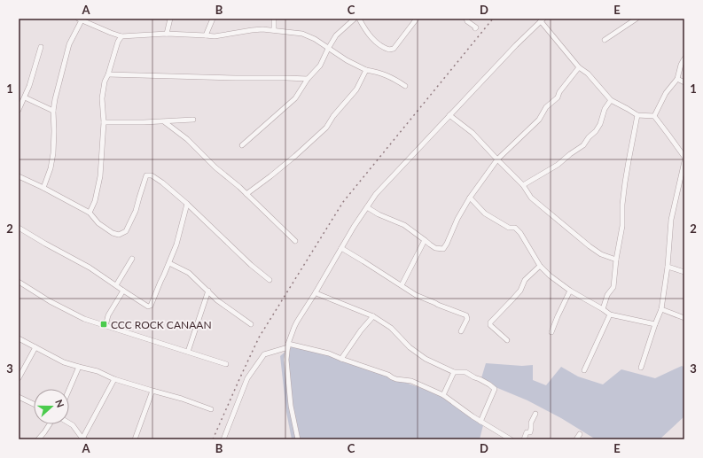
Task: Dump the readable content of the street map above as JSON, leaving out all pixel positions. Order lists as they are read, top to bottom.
{
  "places": {
    "transit": ["CCC ROCK CANAAN"]
  },
  "north": "right",
  "grid": {
    "columns": [
      "A",
      "B",
      "C",
      "D",
      "E"
    ],
    "rows": ["1", "2", "3"]
  }
}
